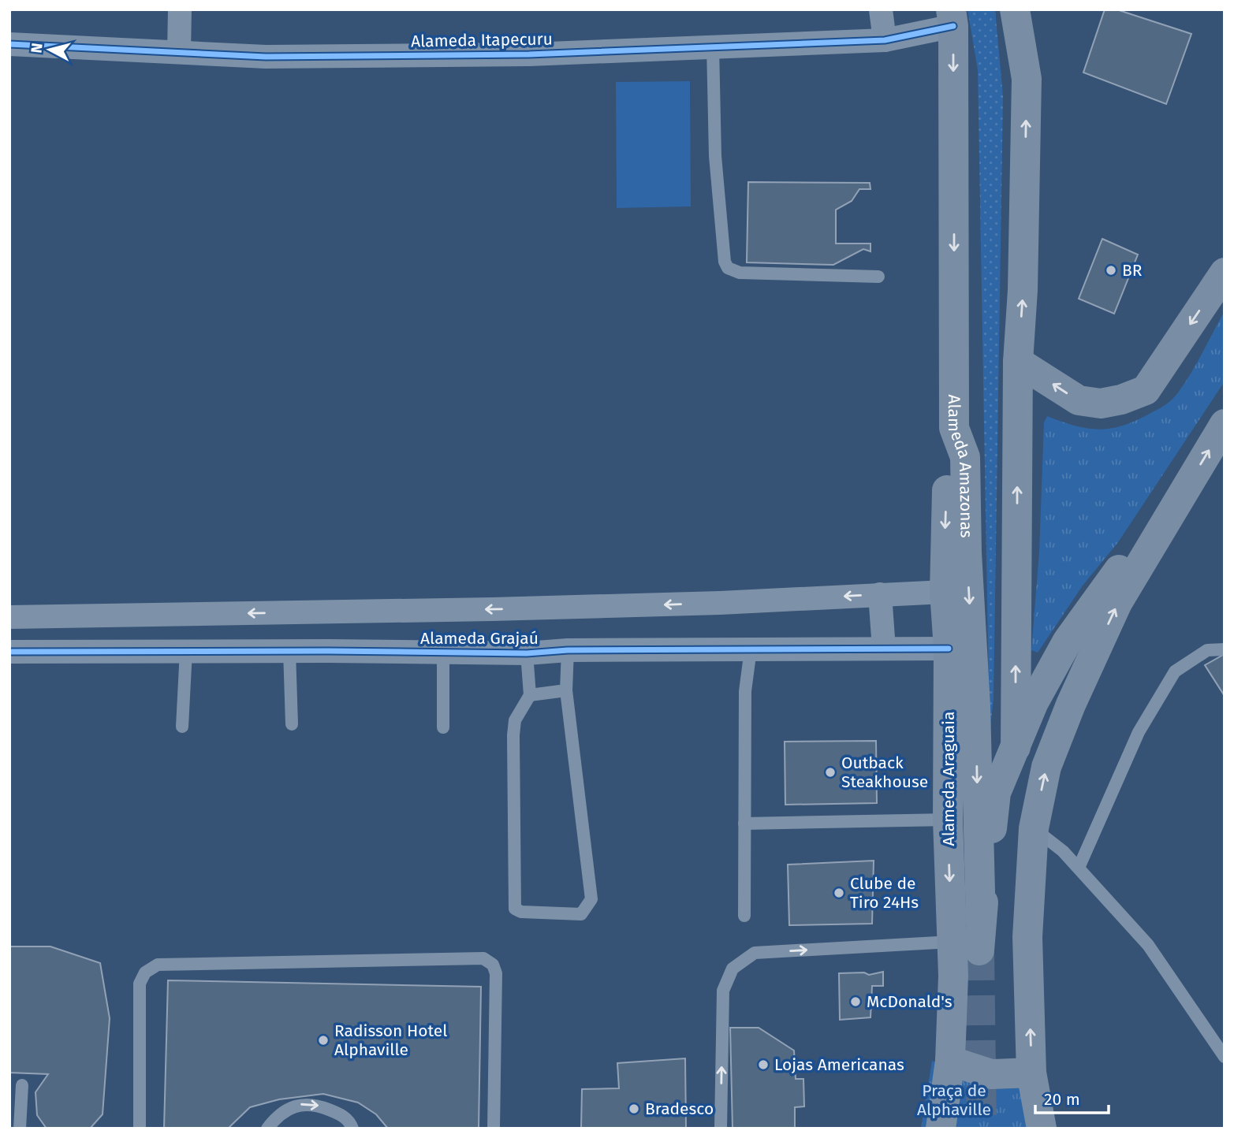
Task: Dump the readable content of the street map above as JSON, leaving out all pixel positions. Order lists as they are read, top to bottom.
{
  "streets": {
    "main road": ["Alameda Amazonas", "Alameda Araguaia"],
    "street": ["Alameda Itapecuru", "Alameda Grajaú"]
  },
  "crossings": [
    ["Alameda Itapecuru", "Alameda Amazonas"],
    ["Alameda Amazonas", "Alameda Araguaia"],
    ["Alameda Grajaú", "Alameda Araguaia"]
  ],
  "parks": ["Praça de Alphaville"],
  "places": [
    "BR",
    "Outback Steakhouse",
    "Clube de Tiro 24Hs",
    "McDonald's",
    "Radisson Hotel Alphaville",
    "Lojas Americanas",
    "Bradesco"
  ],
  "scale_bar": "20 m",
  "north": "left"
}
